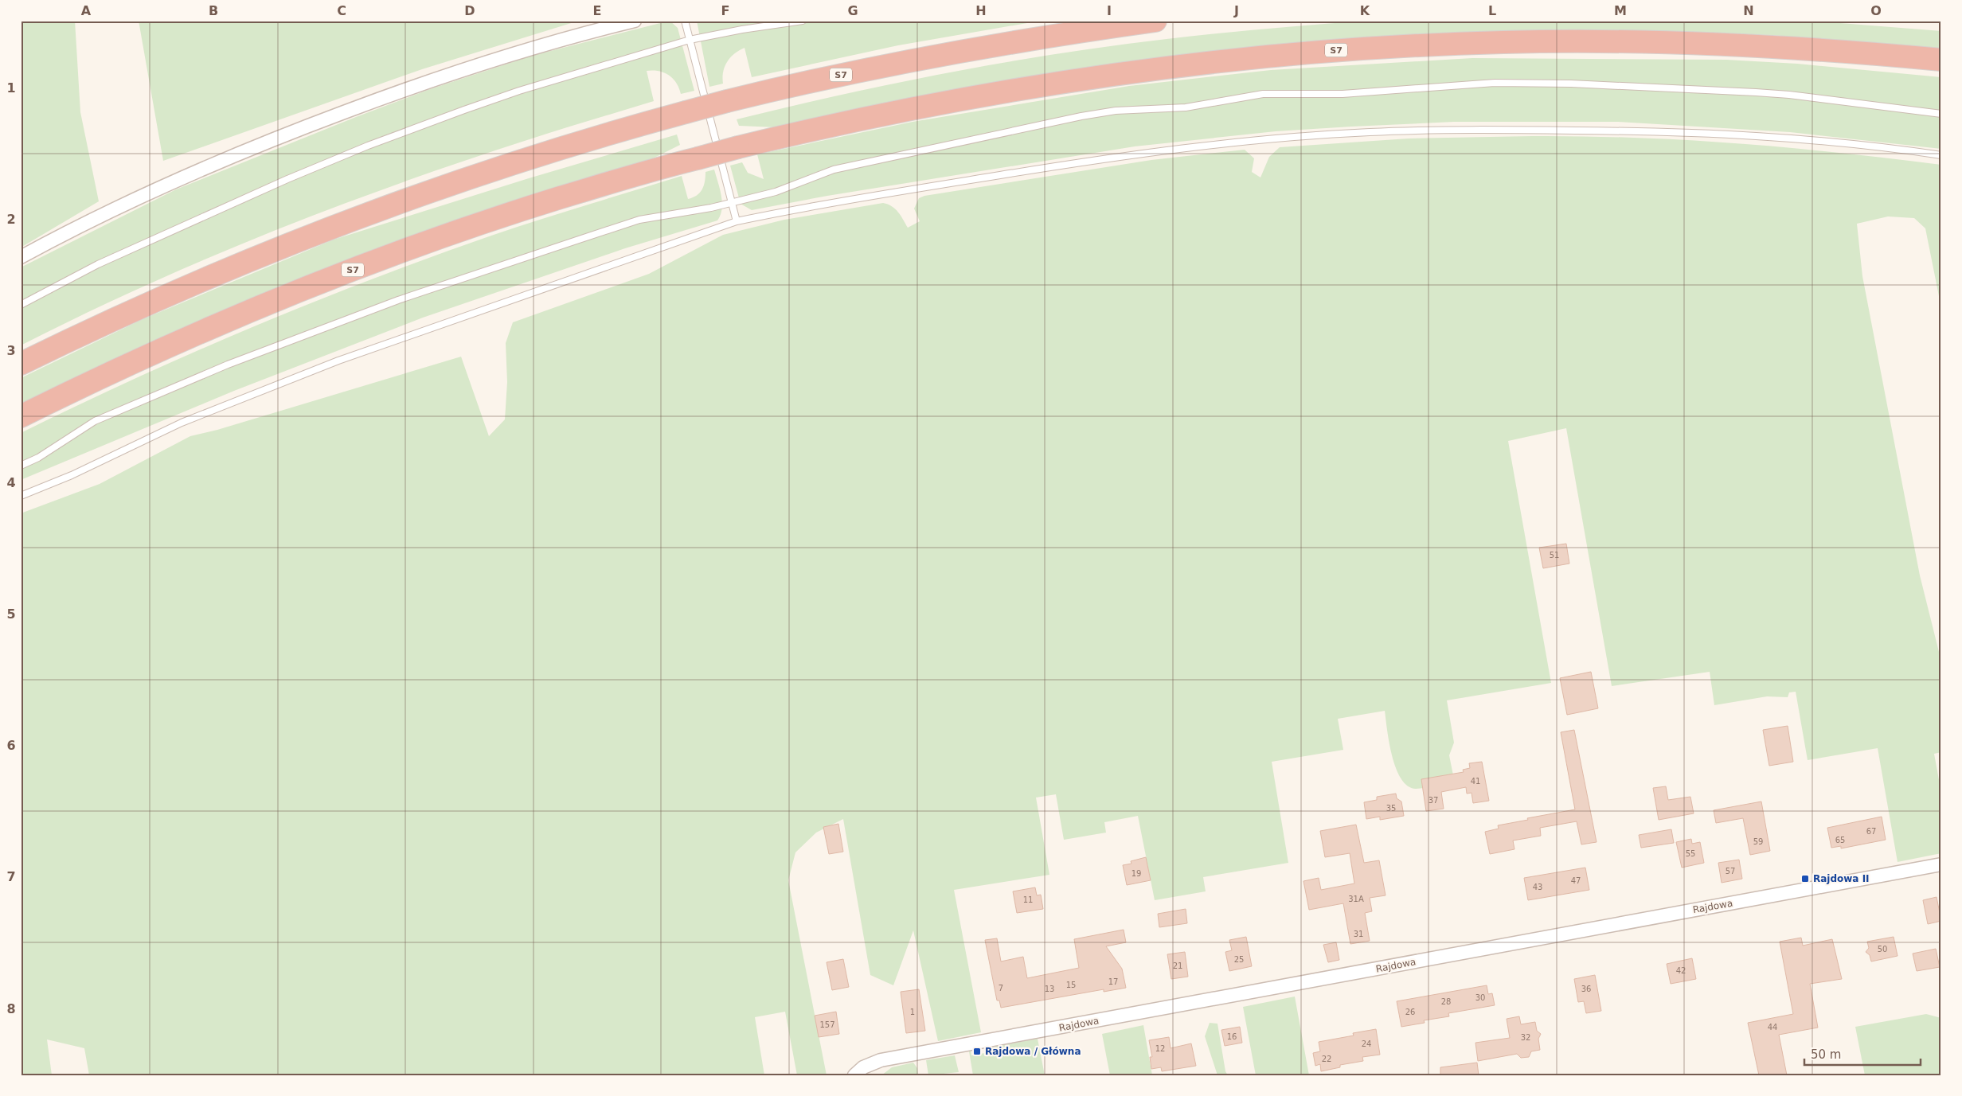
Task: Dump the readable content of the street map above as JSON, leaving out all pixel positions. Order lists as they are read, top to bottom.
{
  "streets": {
    "highway": ["S7"],
    "street": ["Rajdowa"]
  },
  "places": {
    "transit": ["Rajdowa II", "Rajdowa / Główna"]
  },
  "house_numbers": [
    "51",
    "41",
    "37",
    "35",
    "67",
    "65",
    "59",
    "55",
    "57",
    "19",
    "47",
    "43",
    "31A",
    "11",
    "31",
    "50",
    "25",
    "21",
    "42",
    "17",
    "15",
    "7",
    "13",
    "36",
    "30",
    "28",
    "1",
    "26",
    "157",
    "44",
    "16",
    "32",
    "24",
    "12",
    "22"
  ],
  "scale_bar": "50 m",
  "grid": {
    "columns": [
      "A",
      "B",
      "C",
      "D",
      "E",
      "F",
      "G",
      "H",
      "I",
      "J",
      "K",
      "L",
      "M",
      "N",
      "O"
    ],
    "rows": [
      "1",
      "2",
      "3",
      "4",
      "5",
      "6",
      "7",
      "8"
    ]
  }
}
